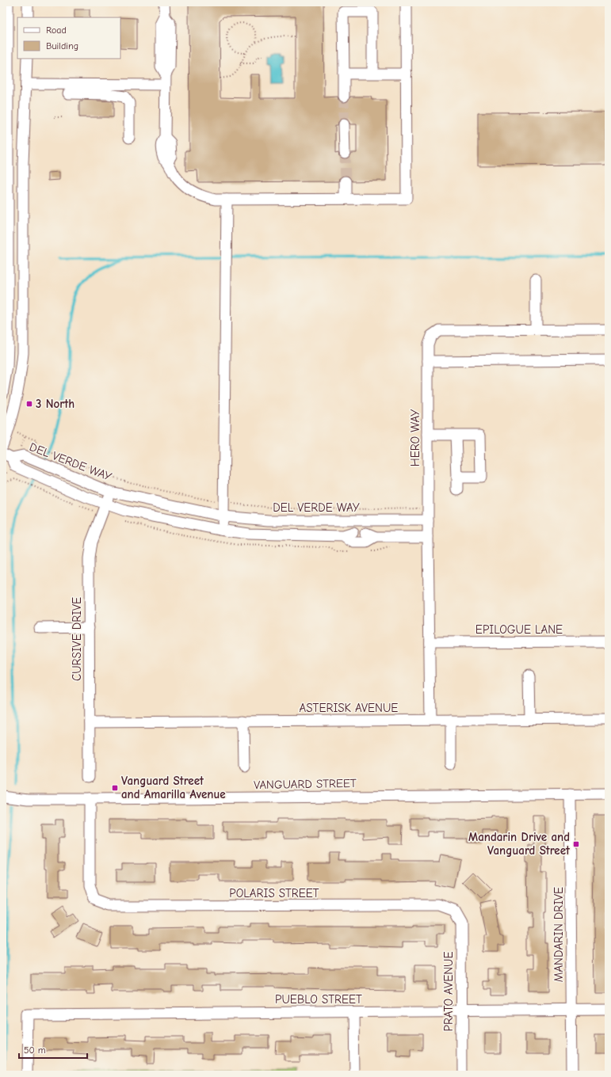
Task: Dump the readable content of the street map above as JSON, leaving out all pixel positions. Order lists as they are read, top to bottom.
{
  "streets": {
    "street": [
      "HERO WAY",
      "DEL VERDE WAY",
      "EPILOGUE LANE",
      "CURSIVE DRIVE",
      "ASTERISK AVENUE",
      "VANGUARD STREET",
      "POLARIS STREET",
      "MANDARIN DRIVE",
      "PRATO AVENUE",
      "PUEBLO STREET"
    ]
  },
  "crossings": [
    ["HERO WAY", "DEL VERDE WAY"],
    ["HERO WAY", "EPILOGUE LANE"],
    ["HERO WAY", "ASTERISK AVENUE"],
    ["DEL VERDE WAY", "CURSIVE DRIVE"],
    ["CURSIVE DRIVE", "ASTERISK AVENUE"],
    ["VANGUARD STREET", "POLARIS STREET"],
    ["VANGUARD STREET", "MANDARIN DRIVE"],
    ["POLARIS STREET", "PRATO AVENUE"],
    ["MANDARIN DRIVE", "PUEBLO STREET"],
    ["PRATO AVENUE", "PUEBLO STREET"]
  ],
  "places": {
    "transit": ["3 North", "Vanguard Street and Amarilla Avenue", "Mandarin Drive and Vanguard Street"]
  },
  "legend": ["Road", "Building"],
  "scale_bar": "50 m"
}
